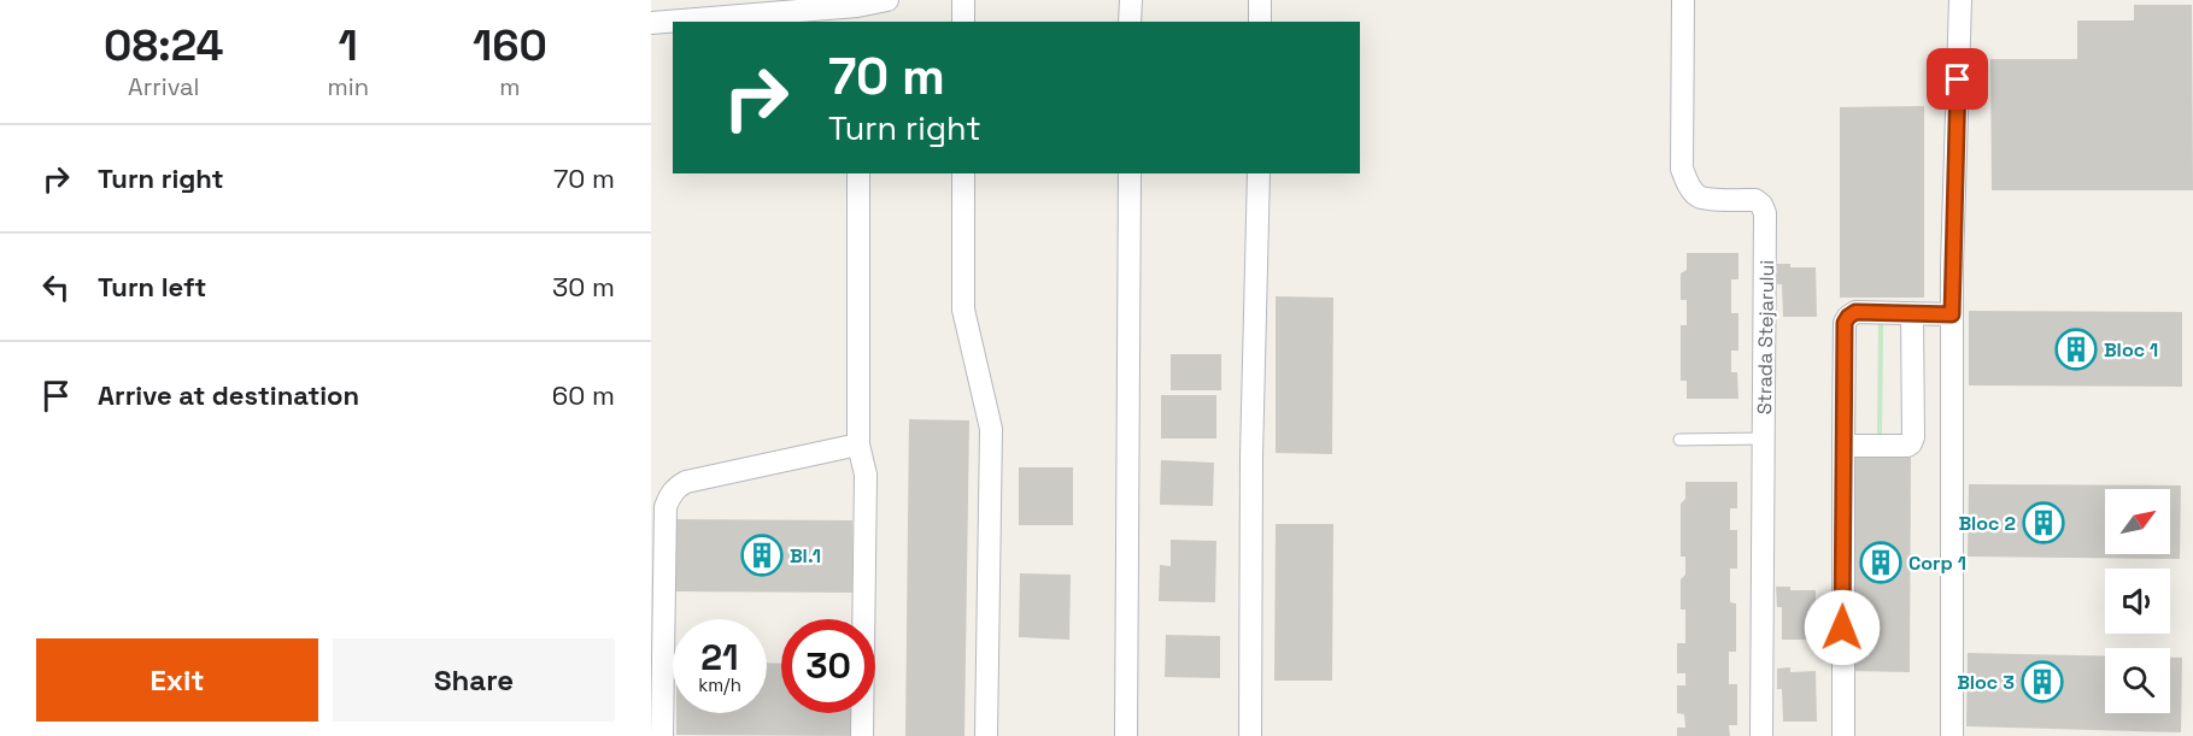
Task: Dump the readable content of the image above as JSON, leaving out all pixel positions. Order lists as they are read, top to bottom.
{
  "streets": {
    "street": ["Strada Stejarului"]
  },
  "places": {
    "building": [
      "Bloc 1",
      "Bloc 2",
      "Bl.1",
      "Corp 1",
      "Bloc 3"
    ]
  },
  "north": "top right",
  "page": {
    "eta": [
      "08:24",
      "Arrival",
      "1",
      "min",
      "160",
      "m"
    ],
    "turn": ["70 m", "Turn right"],
    "list": [
      {
        "name": "Turn right",
        "value": "70 m"
      },
      {
        "name": "Turn left",
        "value": "30 m"
      },
      {
        "name": "Arrive at destination",
        "value": "60 m"
      }
    ],
    "speed": "21 km/h",
    "limit": "30",
    "buttons": ["Exit", "Share"]
  }
}
